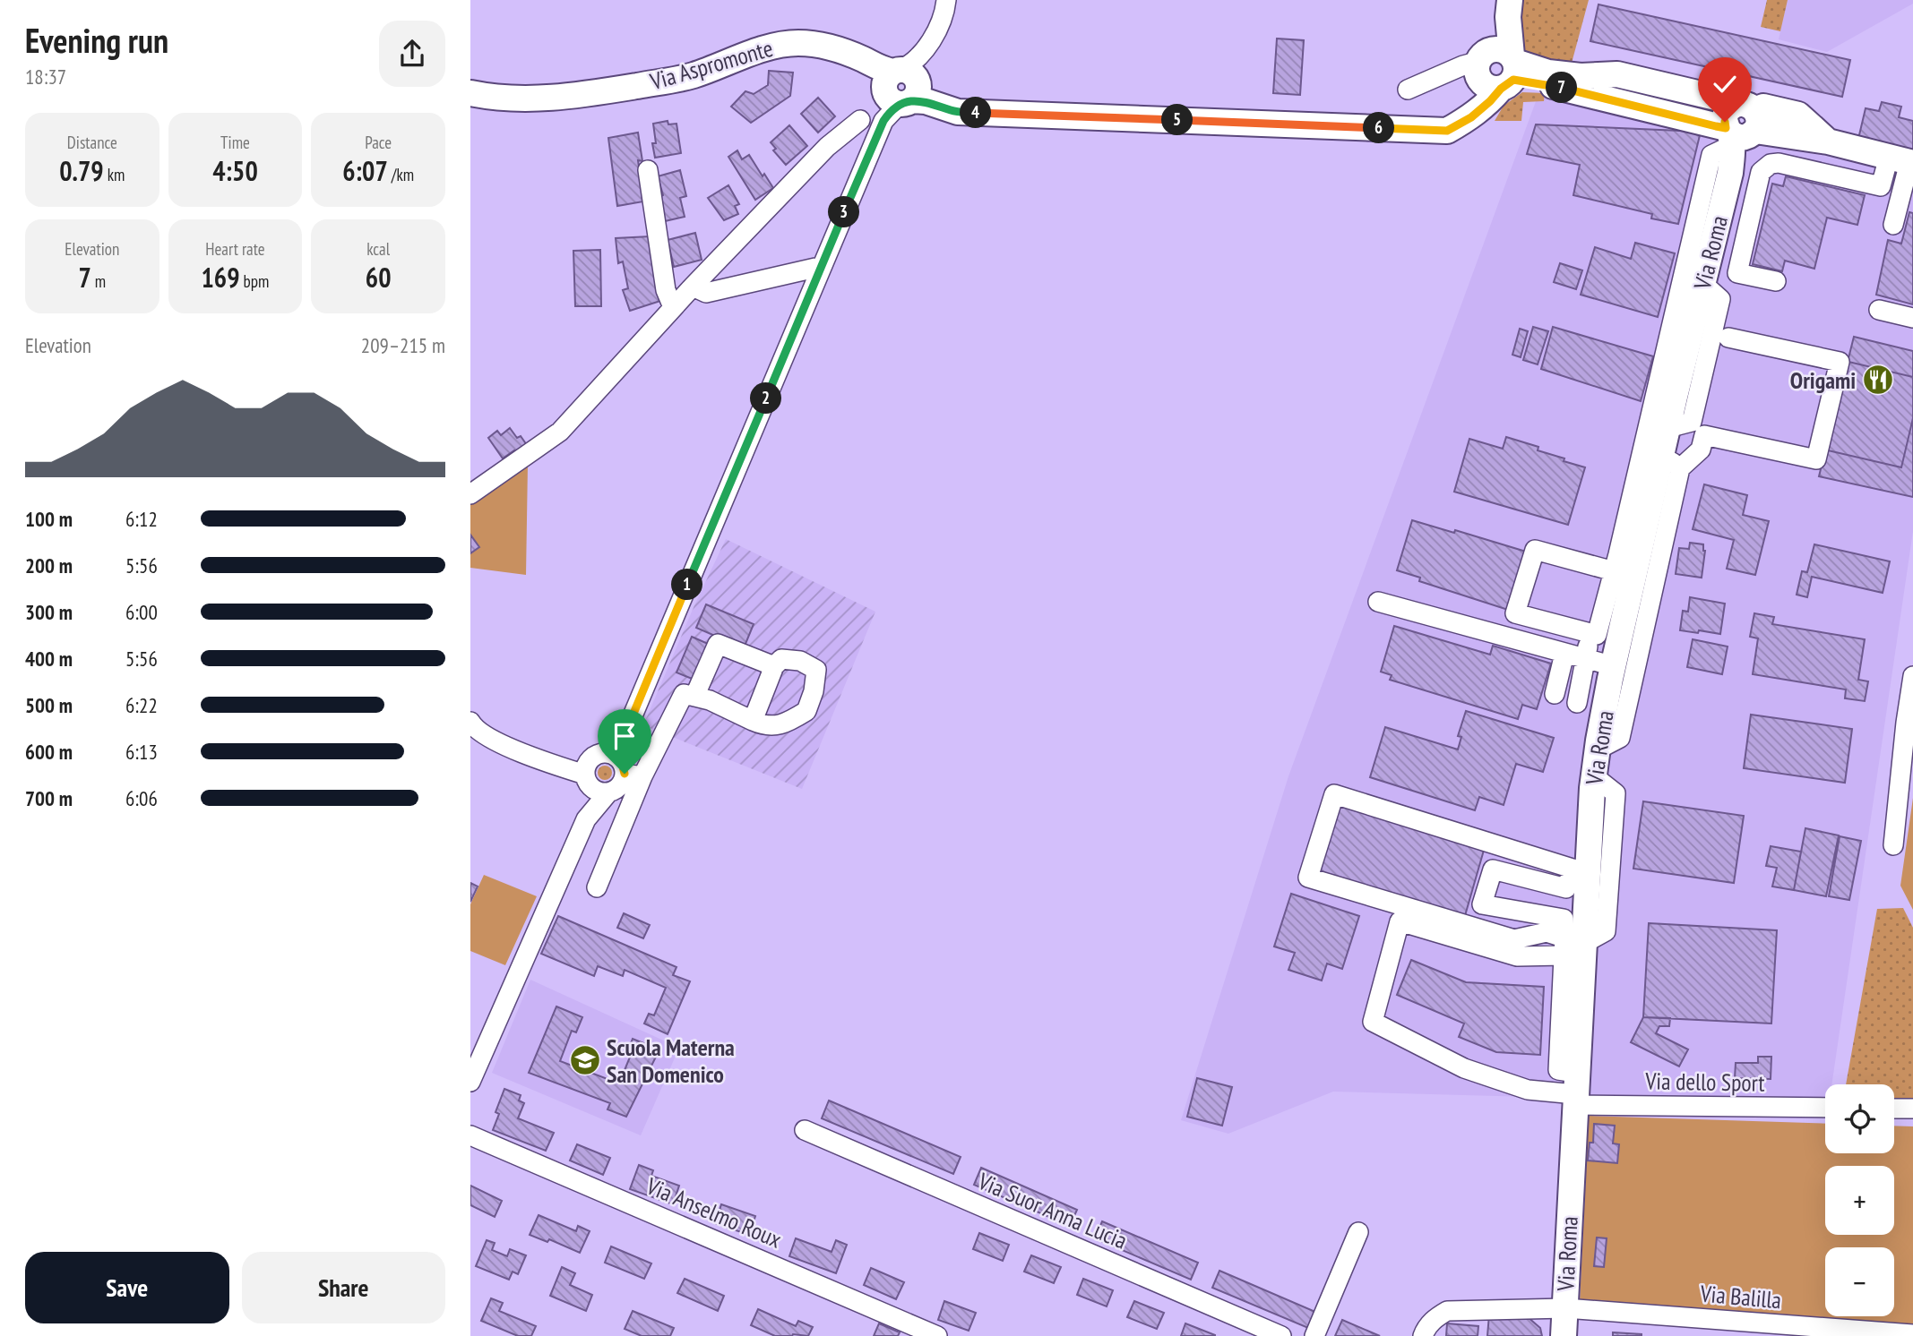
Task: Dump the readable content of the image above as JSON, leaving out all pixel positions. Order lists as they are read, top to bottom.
{
  "streets": {
    "main road": ["Via Aspromonte", "Via Roma"],
    "street": [
      "Via dello Sport",
      "Via Suor Anna Lucia",
      "Via Anselmo Roux",
      "Via Balilla"
    ]
  },
  "crossings": [
    ["Via Roma", "Via dello Sport"],
    ["Via Roma", "Via Balilla"]
  ],
  "places": {
    "restaurant": ["Origami"],
    "school or university": ["Scuola Materna San Domenico"]
  },
  "page": {
    "heading": ["Evening run", "18:37"],
    "pins": [
      "7",
      "4",
      "5",
      "6",
      "3",
      "2",
      "1"
    ],
    "stats": [
      ["Distance", "0.79 km"],
      ["Time", "4:50"],
      ["Pace", "6:07 /km"],
      ["Elevation", "7 m"],
      ["Heart rate", "169 bpm"],
      ["kcal", "60"]
    ],
    "chart": ["Elevation", "209–215 m"],
    "list": [
      {
        "name": "100 m",
        "note": "6:12"
      },
      {
        "name": "200 m",
        "note": "5:56"
      },
      {
        "name": "300 m",
        "note": "6:00"
      },
      {
        "name": "400 m",
        "note": "5:56"
      },
      {
        "name": "500 m",
        "note": "6:22"
      },
      {
        "name": "600 m",
        "note": "6:13"
      },
      {
        "name": "700 m",
        "note": "6:06"
      }
    ],
    "map_buttons": ["+", "−"],
    "buttons": ["Save", "Share"]
  }
}
